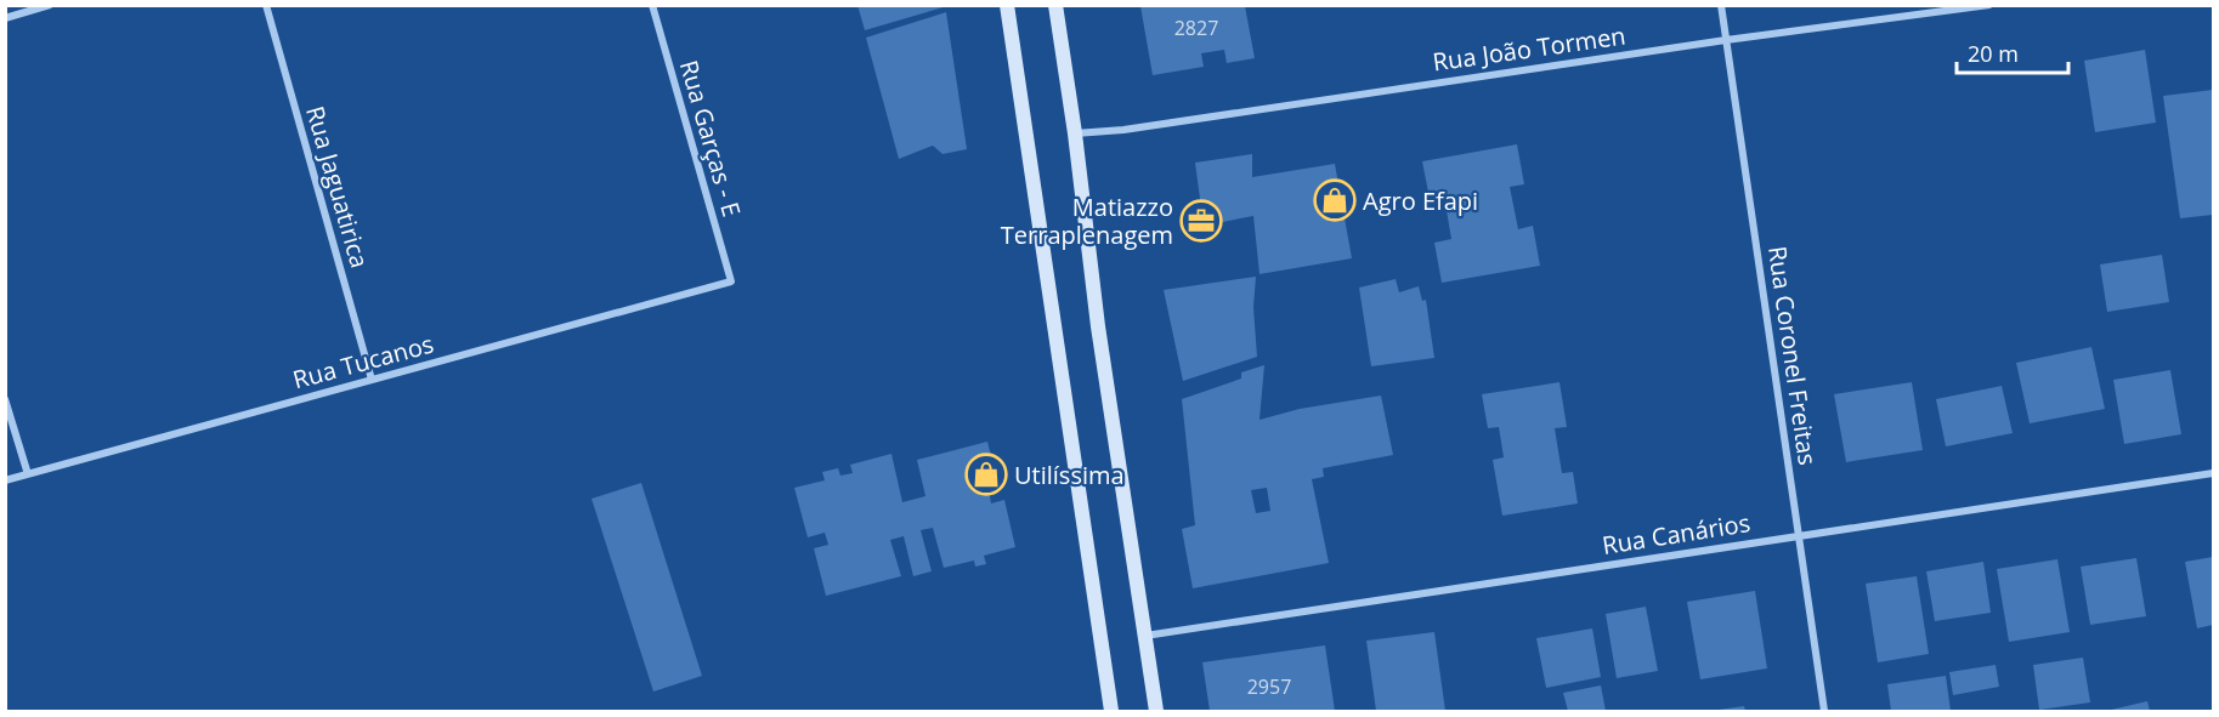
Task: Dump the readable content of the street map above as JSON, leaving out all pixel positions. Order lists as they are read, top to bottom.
{
  "streets": {
    "street": [
      "Rua João Tormen",
      "Rua Garças - E",
      "Rua Jaguatirica",
      "Rua Coronel Freitas",
      "Rua Tucanos",
      "Rua Canários"
    ]
  },
  "crossings": [
    ["Rua João Tormen", "Rua Coronel Freitas"],
    ["Rua Garças - E", "Rua Tucanos"],
    ["Rua Jaguatirica", "Rua Tucanos"],
    ["Rua Coronel Freitas", "Rua Canários"]
  ],
  "places": {
    "shop": ["Agro Efapi", "Utilíssima"],
    "office": ["Matiazzo Terraplenagem"]
  },
  "house_numbers": ["2827", "2957"],
  "scale_bar": "20 m"
}
